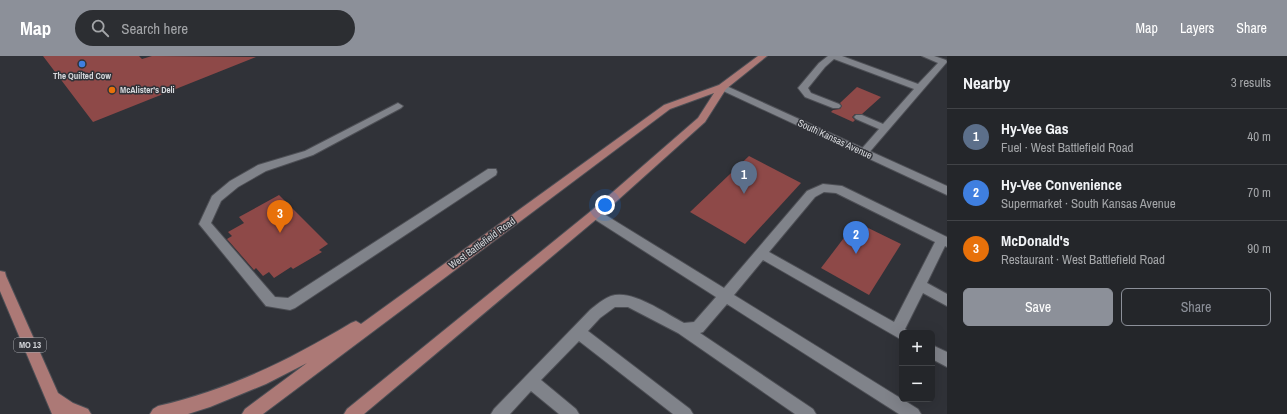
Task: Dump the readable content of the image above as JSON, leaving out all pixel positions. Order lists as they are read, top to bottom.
{
  "streets": {
    "main road": ["West Battlefield Road", "MO 13"],
    "street": ["South Kansas Avenue"]
  },
  "crossings": [
    ["South Kansas Avenue", "West Battlefield Road"]
  ],
  "places": ["The Quilted Cow", "McAlister's Deli"],
  "page": {
    "header": "Map",
    "search": "Search here",
    "nav": ["Map", "Layers", "Share"],
    "heading": ["Nearby", "3 results"],
    "list": [
      {
        "mark": "1",
        "name": "Hy-Vee Gas",
        "note": "Fuel · West Battlefield Road",
        "value": "40 m"
      },
      {
        "mark": "2",
        "name": "Hy-Vee Convenience",
        "note": "Supermarket · South Kansas Avenue",
        "value": "70 m"
      },
      {
        "mark": "3",
        "name": "McDonald's",
        "note": "Restaurant · West Battlefield Road",
        "value": "90 m"
      }
    ],
    "pins": ["1", "3", "2"],
    "buttons": ["Save", "Share"],
    "map_buttons": ["+", "−"]
  }
}
